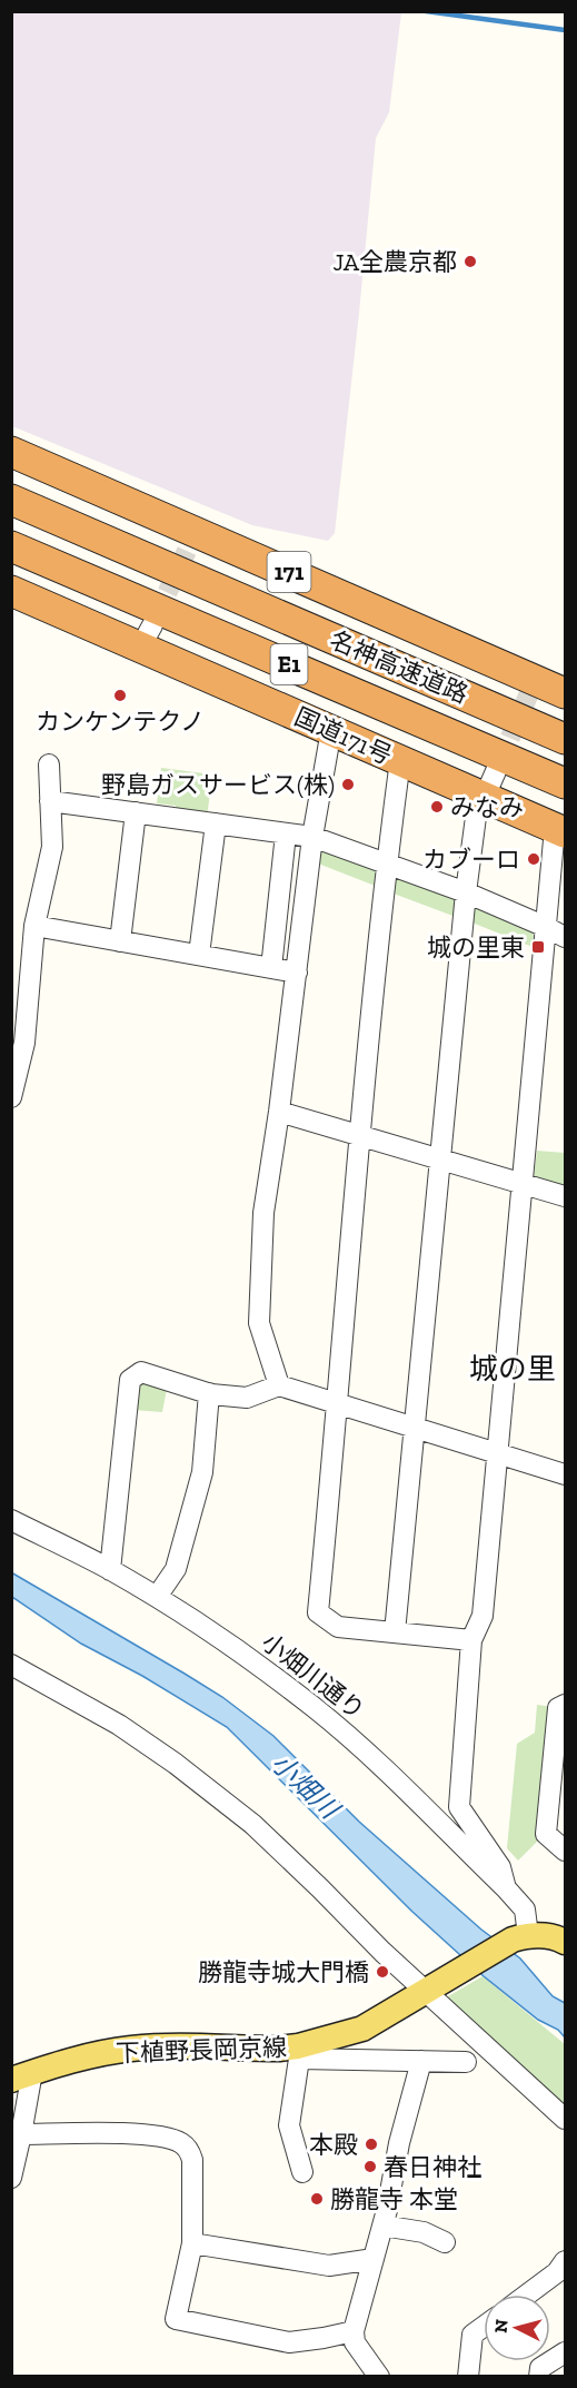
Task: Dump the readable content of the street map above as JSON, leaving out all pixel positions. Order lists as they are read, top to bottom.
{
  "streets": {
    "highway": [
      "171",
      "E1",
      "名神高速道路",
      "国道171号"
    ],
    "main road": ["下植野長岡京線"],
    "street": ["小畑川通り"]
  },
  "crossings": [
    ["小畑川通り", "下植野長岡京線"]
  ],
  "districts": ["城の里"],
  "water": ["小畑川"],
  "places": {
    "other": [
      "JA全農京都",
      "カンケンテクノ",
      "野島ガスサービス(株)",
      "みなみ",
      "カブーロ",
      "勝龍寺城大門橋",
      "本殿",
      "春日神社",
      "勝龍寺 本堂"
    ],
    "transit": ["城の里東"]
  },
  "north": "left"
}
